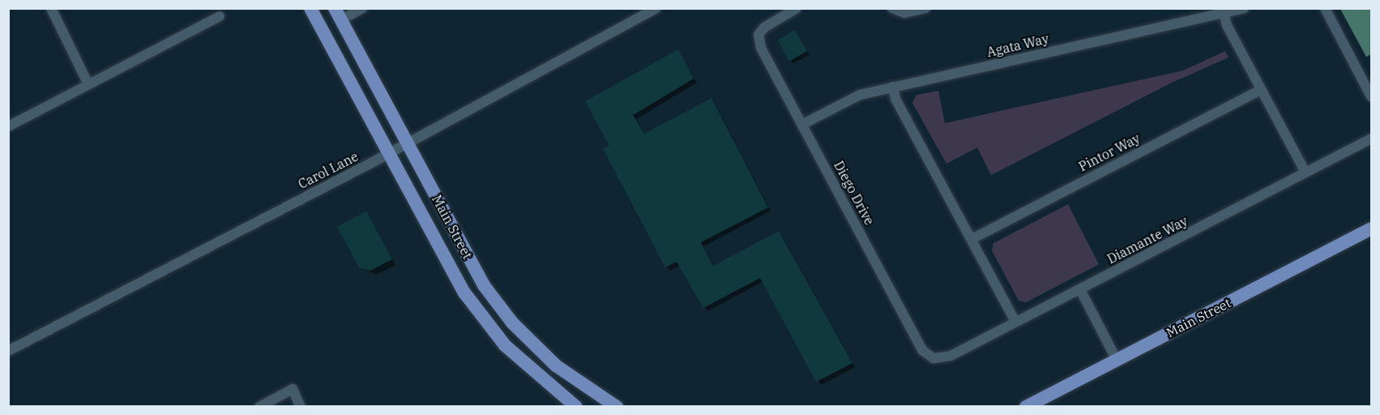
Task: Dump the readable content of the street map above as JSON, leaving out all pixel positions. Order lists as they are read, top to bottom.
{
  "streets": {
    "main road": ["Main Street"],
    "street": [
      "Agata Way",
      "Pintor Way",
      "Carol Lane",
      "Diego Drive",
      "Diamante Way"
    ]
  },
  "crossings": [
    ["Agata Way", "Diego Drive"],
    ["Carol Lane", "Main Street"],
    ["Diego Drive", "Diamante Way"]
  ]
}
